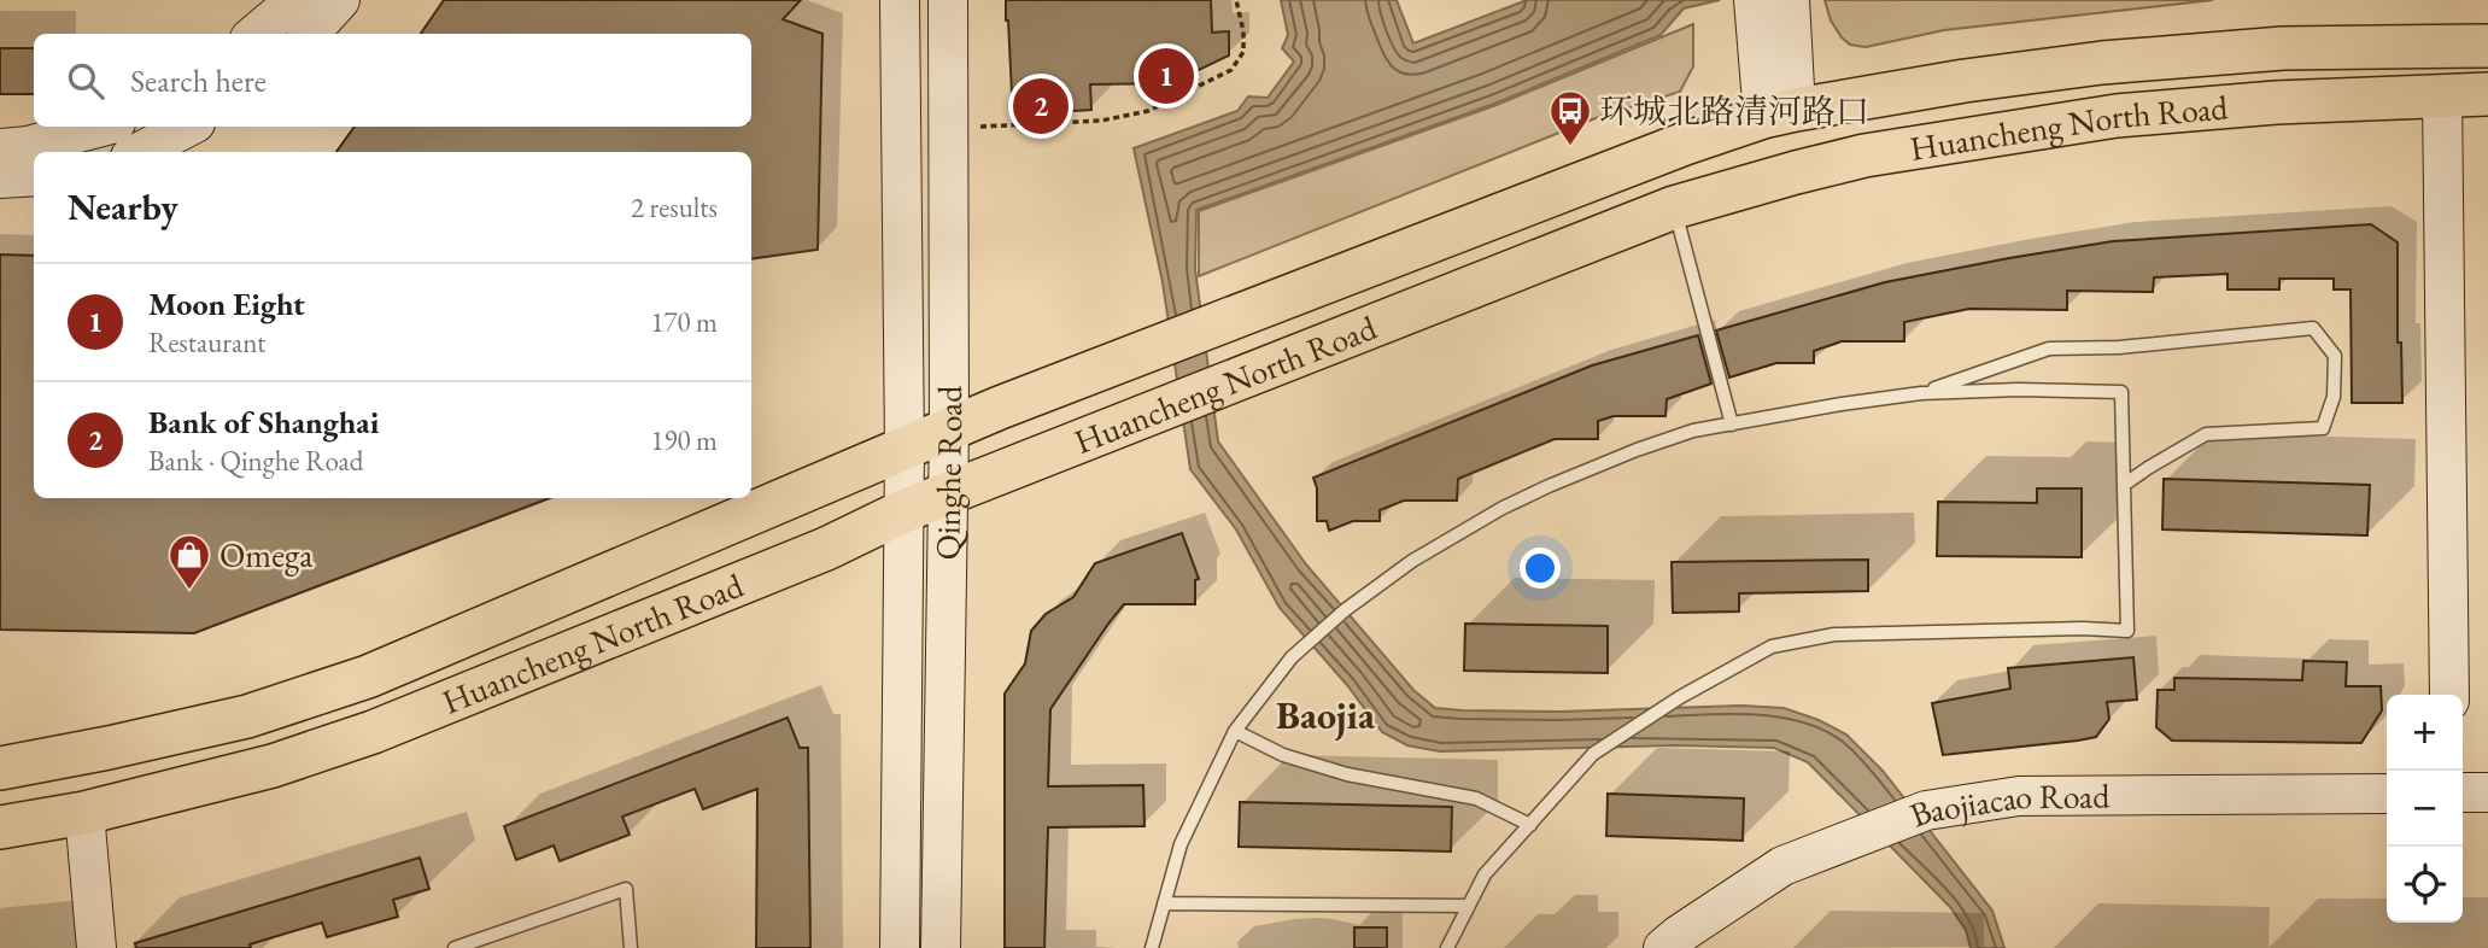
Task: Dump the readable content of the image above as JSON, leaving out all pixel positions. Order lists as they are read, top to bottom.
{
  "streets": {
    "main road": ["Huancheng North Road"],
    "street": ["Qinghe Road", "Baojiacao Road"]
  },
  "crossings": [
    ["Huancheng North Road", "Qinghe Road"]
  ],
  "districts": ["Baojia"],
  "places": {
    "bus stop": ["环城北路清河路口"],
    "shop": ["Omega"]
  },
  "page": {
    "search": "Search here",
    "pins": ["1", "2"],
    "heading": ["Nearby", "2 results"],
    "list": [
      {
        "mark": "1",
        "name": "Moon Eight",
        "note": "Restaurant",
        "value": "170 m"
      },
      {
        "mark": "2",
        "name": "Bank of Shanghai",
        "note": "Bank · Qinghe Road",
        "value": "190 m"
      }
    ],
    "map_buttons": ["+", "−"]
  }
}
